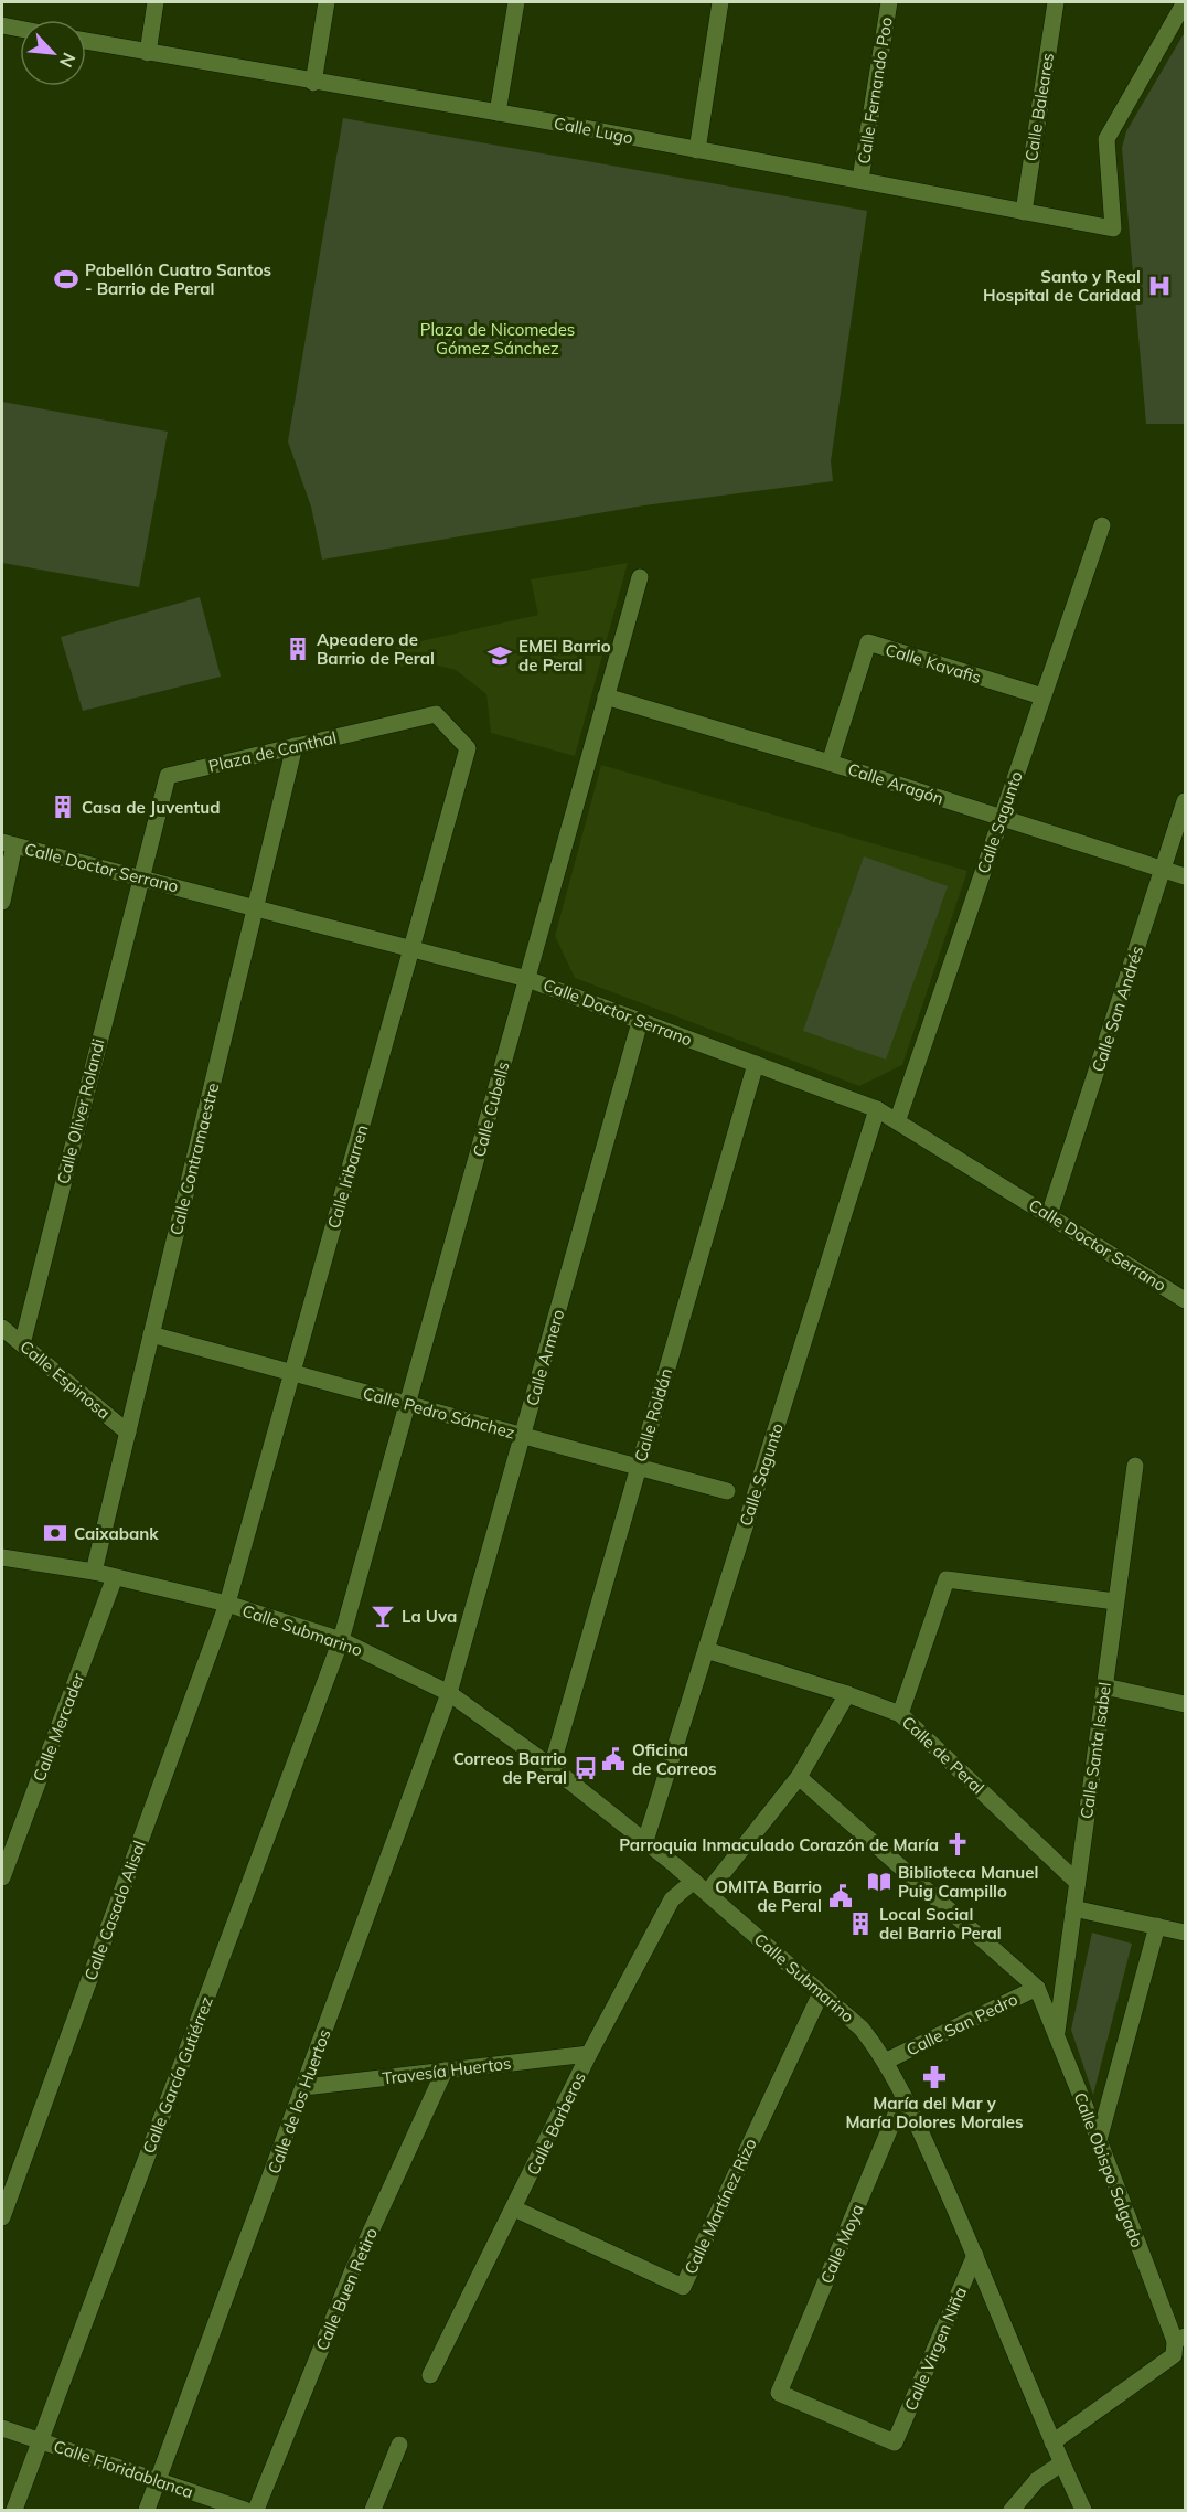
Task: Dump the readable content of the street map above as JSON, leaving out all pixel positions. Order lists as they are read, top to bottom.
{
  "streets": {
    "street": [
      "Calle Fernando Poo",
      "Calle Baleares",
      "Calle Lugo",
      "Calle Kavafis",
      "Plaza de Canthal",
      "Calle Aragón",
      "Calle Sagunto",
      "Calle Doctor Serrano",
      "Calle San Andrés",
      "Calle Cubells",
      "Calle Oliver Rolandi",
      "Calle Contramaestre",
      "Calle Iribarren",
      "Calle Armero",
      "Calle Espinosa",
      "Calle Pedro Sánchez",
      "Calle Roldán",
      "Calle Submarino",
      "Calle Mercader",
      "Calle Santa Isabel",
      "Calle de Peral",
      "Calle Casado Alisal",
      "Calle San Pedro",
      "Travesía Huertos",
      "Calle García Gutiérrez",
      "Calle de los Huertos",
      "Calle Barberos",
      "Calle Obispo Salgado",
      "Calle Martínez Rizo",
      "Calle Moya",
      "Calle Buen Retiro",
      "Calle Virgen Niña",
      "Calle Floridablanca"
    ]
  },
  "crossings": [
    ["Calle Fernando Poo", "Calle Lugo"],
    ["Calle Baleares", "Calle Lugo"],
    ["Calle Kavafis", "Calle Aragón"],
    ["Calle Kavafis", "Calle Sagunto"],
    ["Plaza de Canthal", "Calle Doctor Serrano"],
    ["Plaza de Canthal", "Calle Oliver Rolandi"],
    ["Plaza de Canthal", "Calle Contramaestre"],
    ["Plaza de Canthal", "Calle Iribarren"],
    ["Calle Aragón", "Calle Sagunto"],
    ["Calle Aragón", "Calle San Andrés"],
    ["Calle Aragón", "Calle Cubells"],
    ["Calle Sagunto", "Calle Doctor Serrano"],
    ["Calle Sagunto", "Calle Submarino"],
    ["Calle Sagunto", "Calle de Peral"],
    ["Calle Doctor Serrano", "Calle San Andrés"],
    ["Calle Doctor Serrano", "Calle Cubells"],
    ["Calle Doctor Serrano", "Calle Oliver Rolandi"],
    ["Calle Doctor Serrano", "Calle Contramaestre"],
    ["Calle Doctor Serrano", "Calle Iribarren"],
    ["Calle Doctor Serrano", "Calle Armero"],
    ["Calle Doctor Serrano", "Calle Roldán"],
    ["Calle Cubells", "Calle Pedro Sánchez"],
    ["Calle Cubells", "Calle Submarino"],
    ["Calle Cubells", "Calle García Gutiérrez"],
    ["Calle Oliver Rolandi", "Calle Espinosa"],
    ["Calle Contramaestre", "Calle Espinosa"],
    ["Calle Contramaestre", "Calle Pedro Sánchez"],
    ["Calle Contramaestre", "Calle Submarino"],
    ["Calle Iribarren", "Calle Pedro Sánchez"],
    ["Calle Iribarren", "Calle Submarino"],
    ["Calle Iribarren", "Calle Casado Alisal"],
    ["Calle Armero", "Calle Pedro Sánchez"],
    ["Calle Armero", "Calle Submarino"],
    ["Calle Armero", "Calle de los Huertos"],
    ["Calle Pedro Sánchez", "Calle Roldán"],
    ["Calle Roldán", "Calle Submarino"],
    ["Calle Submarino", "Calle Mercader"],
    ["Calle Submarino", "Calle Casado Alisal"],
    ["Calle Submarino", "Calle San Pedro"],
    ["Calle Submarino", "Calle García Gutiérrez"],
    ["Calle Submarino", "Calle de los Huertos"],
    ["Calle Submarino", "Calle Barberos"],
    ["Calle Submarino", "Calle Martínez Rizo"],
    ["Calle Submarino", "Calle Moya"],
    ["Calle Submarino", "Calle Virgen Niña"],
    ["Calle Santa Isabel", "Calle de Peral"],
    ["Calle Santa Isabel", "Calle Obispo Salgado"],
    ["Calle San Pedro", "Calle Obispo Salgado"],
    ["Travesía Huertos", "Calle de los Huertos"],
    ["Travesía Huertos", "Calle Barberos"],
    ["Travesía Huertos", "Calle Buen Retiro"],
    ["Calle García Gutiérrez", "Calle Floridablanca"],
    ["Calle de los Huertos", "Calle Floridablanca"],
    ["Calle Barberos", "Calle Martínez Rizo"],
    ["Calle Moya", "Calle Virgen Niña"]
  ],
  "parks": ["Plaza de Nicomedes Gómez Sánchez"],
  "places": {
    "sports": ["Pabellón Cuatro Santos - Barrio de Peral"],
    "hospital": ["Santo y Real Hospital de Caridad"],
    "building": ["Apeadero de Barrio de Peral", "Casa de Juventud", "Local Social del Barrio Peral"],
    "school or university": ["EMEI Barrio de Peral"],
    "bank": ["Caixabank"],
    "bar": ["La Uva"],
    "public building": ["Oficina de Correos", "OMITA Barrio de Peral"],
    "bus stop": ["Correos Barrio de Peral"],
    "church": ["Parroquia Inmaculado Corazón de María"],
    "library": ["Biblioteca Manuel Puig Campillo"],
    "pharmacy": ["María del Mar y María Dolores Morales"]
  },
  "north": "bottom right"
}
